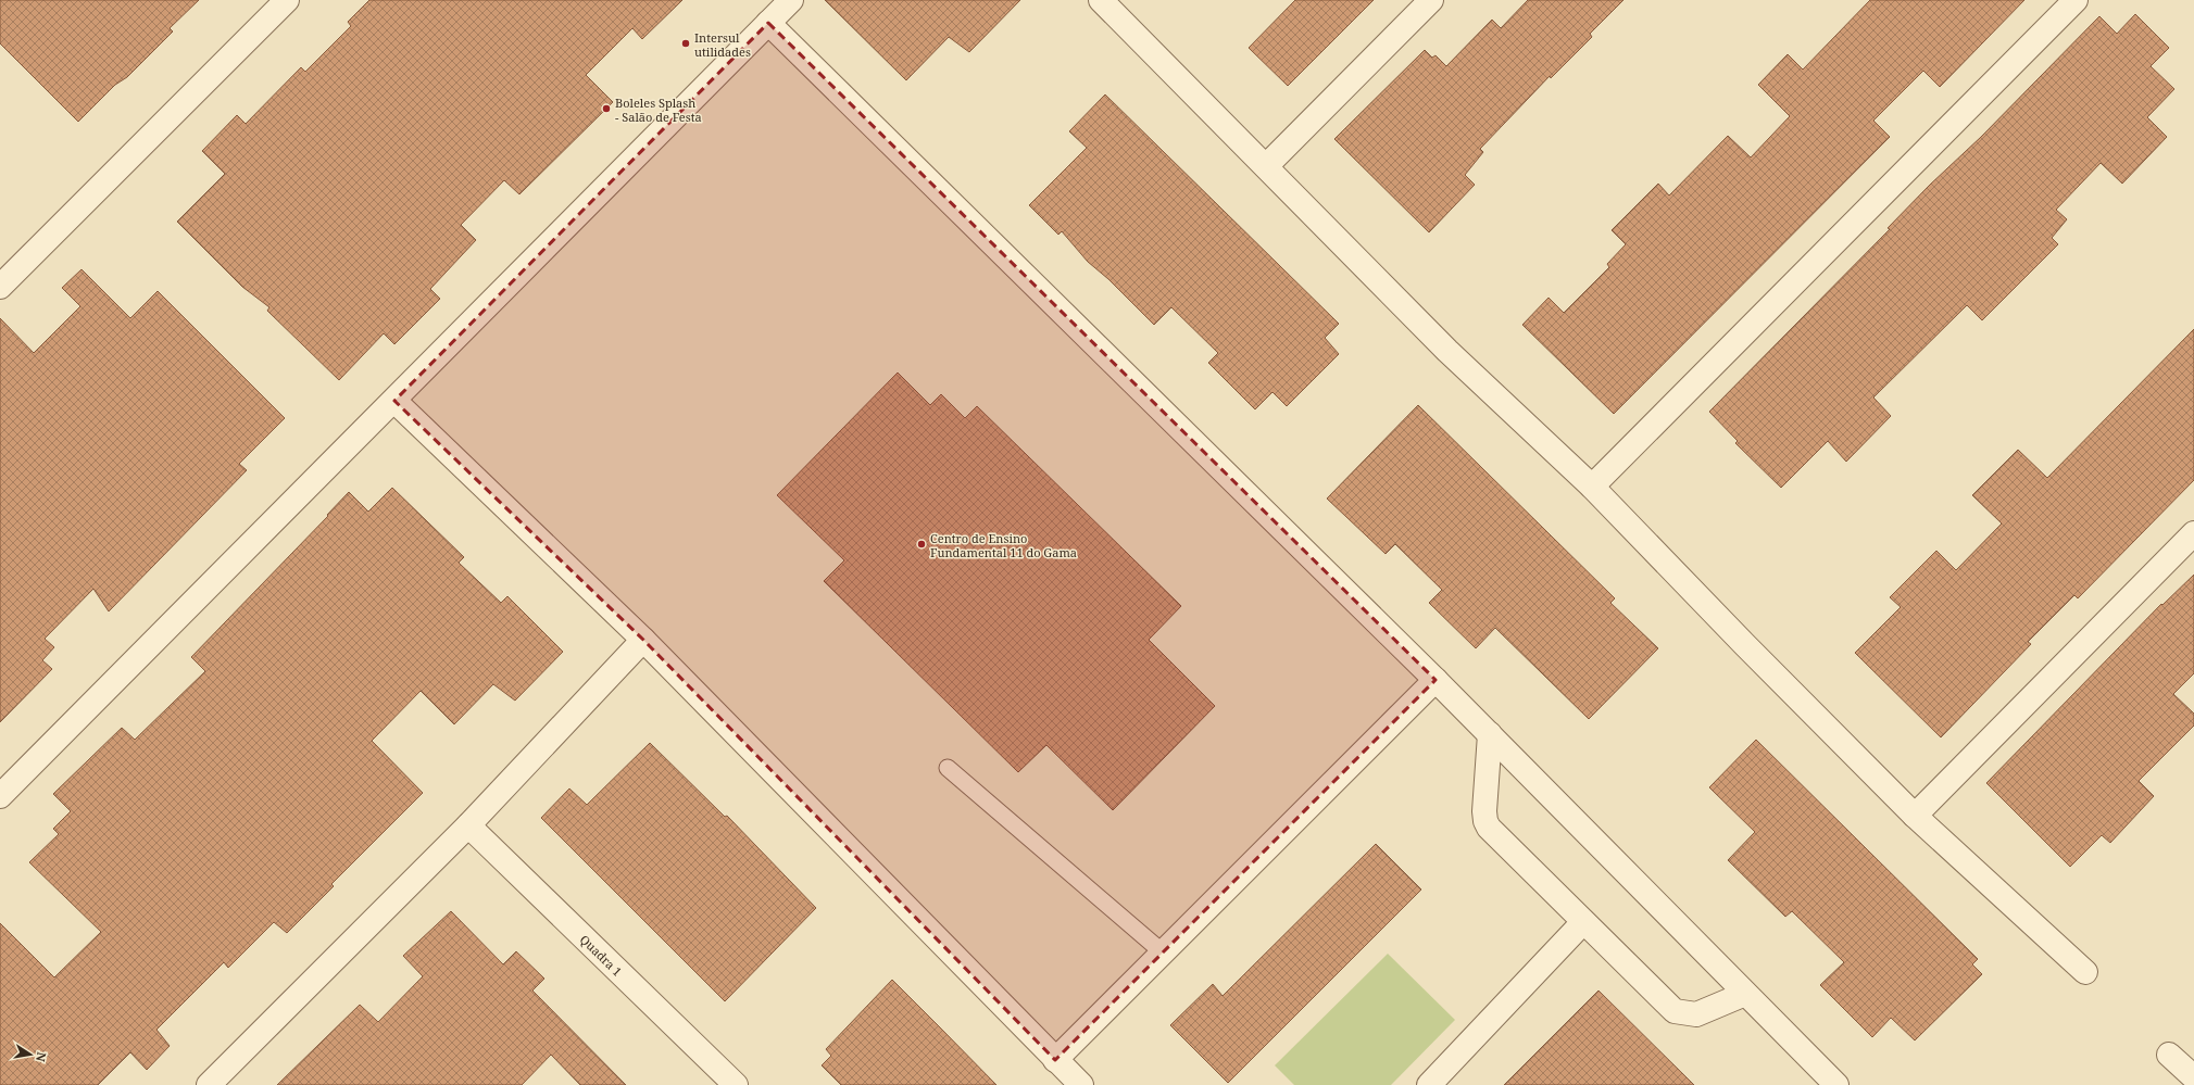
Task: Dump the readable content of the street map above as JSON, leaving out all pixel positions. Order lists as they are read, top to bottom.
{
  "streets": {
    "street": ["Quadra 1"]
  },
  "places": ["Intersul utilidades", "Boleles Splash - Salão de Festa", "Centro de Ensino Fundamental 11 do Gama"],
  "north": "right"
}
